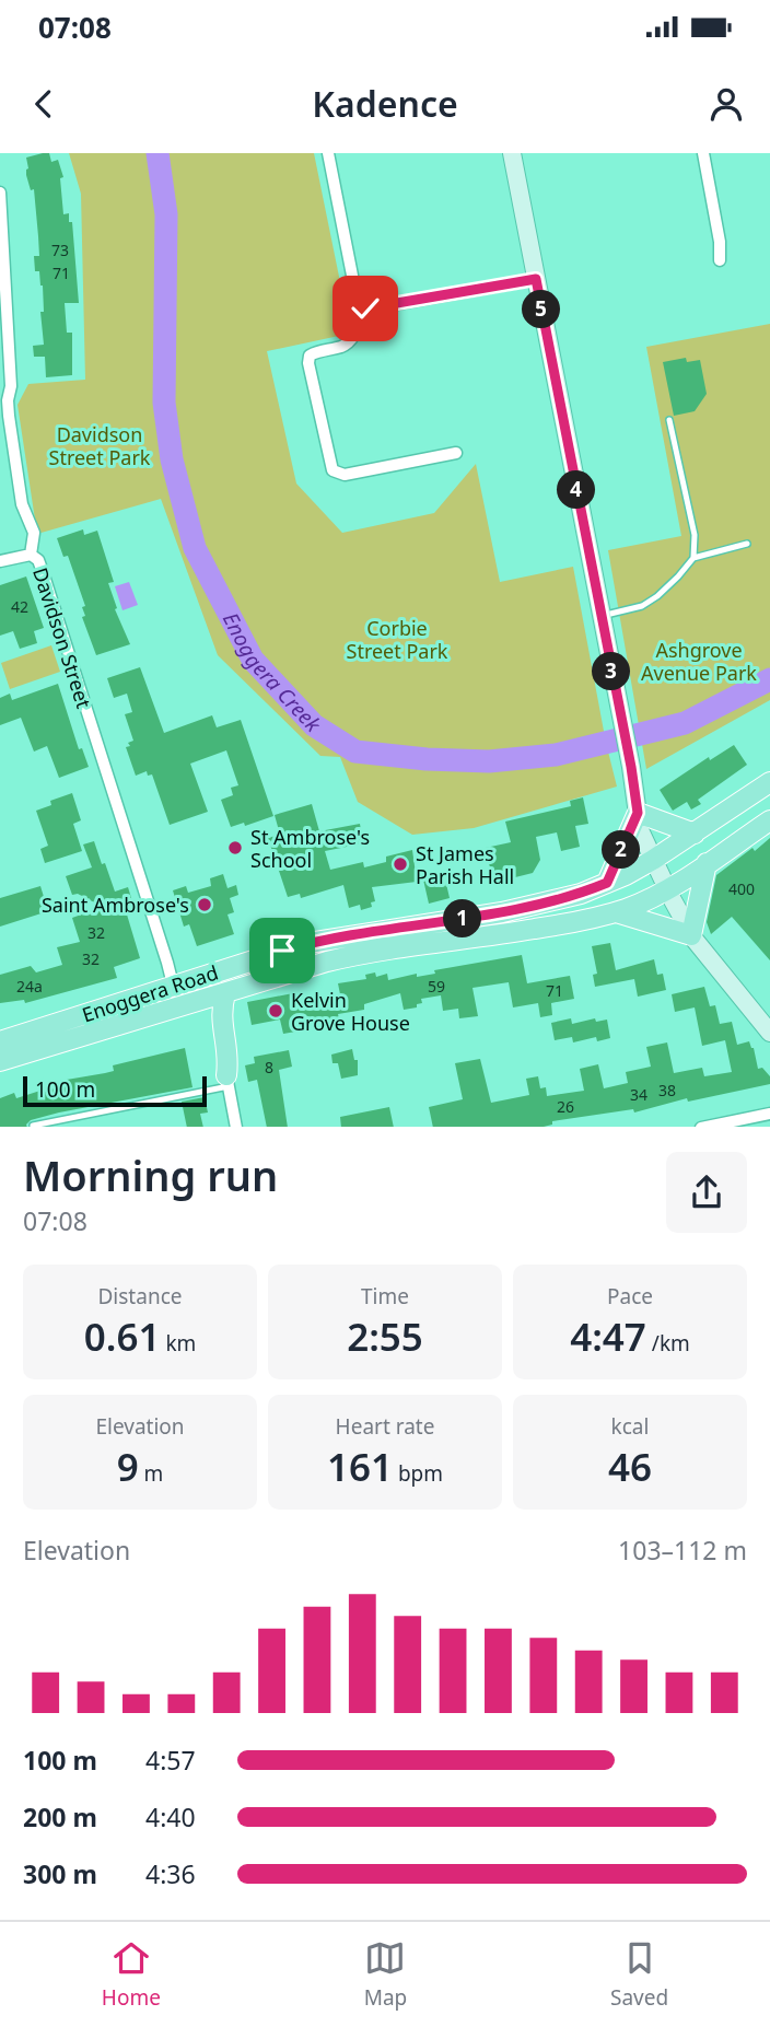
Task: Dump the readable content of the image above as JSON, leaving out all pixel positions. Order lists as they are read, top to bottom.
{
  "streets": {
    "main road": ["Enoggera Road"],
    "street": ["Davidson Street"]
  },
  "crossings": [
    ["Davidson Street", "Enoggera Road"]
  ],
  "water": ["Enoggera Creek"],
  "parks": ["Davidson Street Park", "Corbie Street Park", "Ashgrove Avenue Park"],
  "places": [
    "St Ambrose's School",
    "St James Parish Hall",
    "Saint Ambrose's",
    "Kelvin Grove House"
  ],
  "house_numbers": [
    "73",
    "71",
    "42",
    "400",
    "32",
    "32",
    "24a",
    "59",
    "71",
    "8",
    "38",
    "34",
    "26"
  ],
  "scale_bar": "100 m",
  "page": {
    "status": "07:08",
    "header": "Kadence",
    "pins": [
      "5",
      "4",
      "3",
      "2",
      "1"
    ],
    "scale": "100 m",
    "heading": ["Morning run", "07:08"],
    "stats": [
      ["Distance", "0.61 km"],
      ["Time", "2:55"],
      ["Pace", "4:47 /km"],
      ["Elevation", "9 m"],
      ["Heart rate", "161 bpm"],
      ["kcal", "46"]
    ],
    "chart": ["Elevation", "103–112 m"],
    "list": [
      {
        "name": "100 m",
        "note": "4:57"
      },
      {
        "name": "200 m",
        "note": "4:40"
      },
      {
        "name": "300 m",
        "note": "4:36"
      }
    ],
    "tabs": ["Home", "Map", "Saved"]
  }
}
